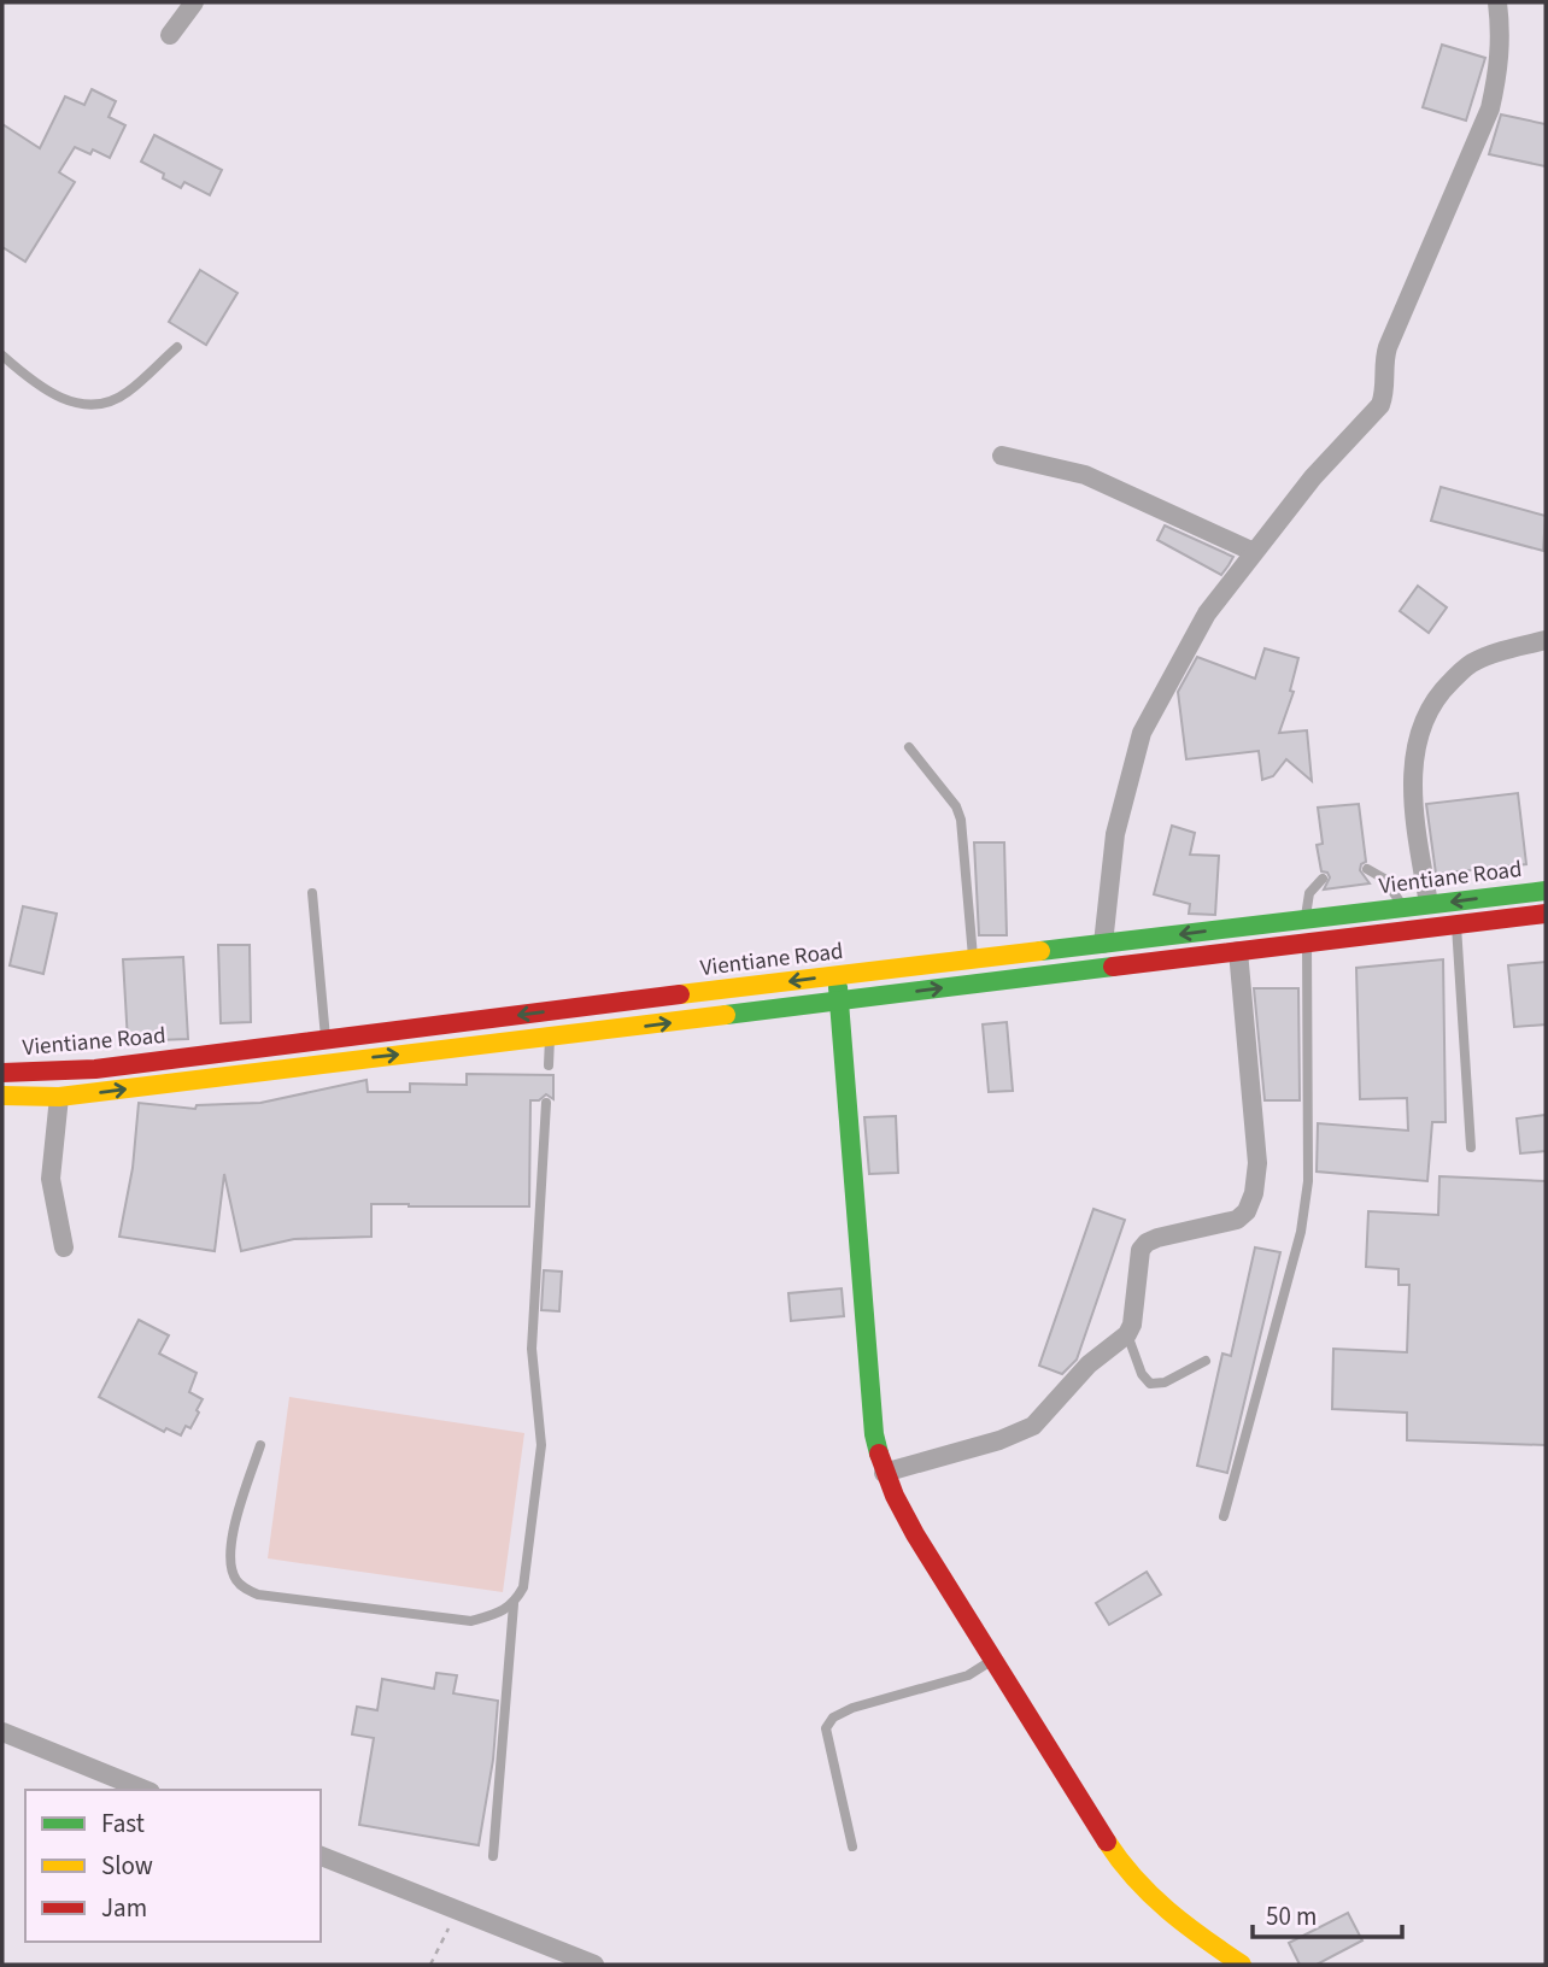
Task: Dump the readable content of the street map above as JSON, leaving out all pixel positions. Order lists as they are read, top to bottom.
{
  "streets": {
    "main road": ["Vientiane Road"]
  },
  "legend": ["Fast", "Slow", "Jam"],
  "scale_bar": "50 m"
}
